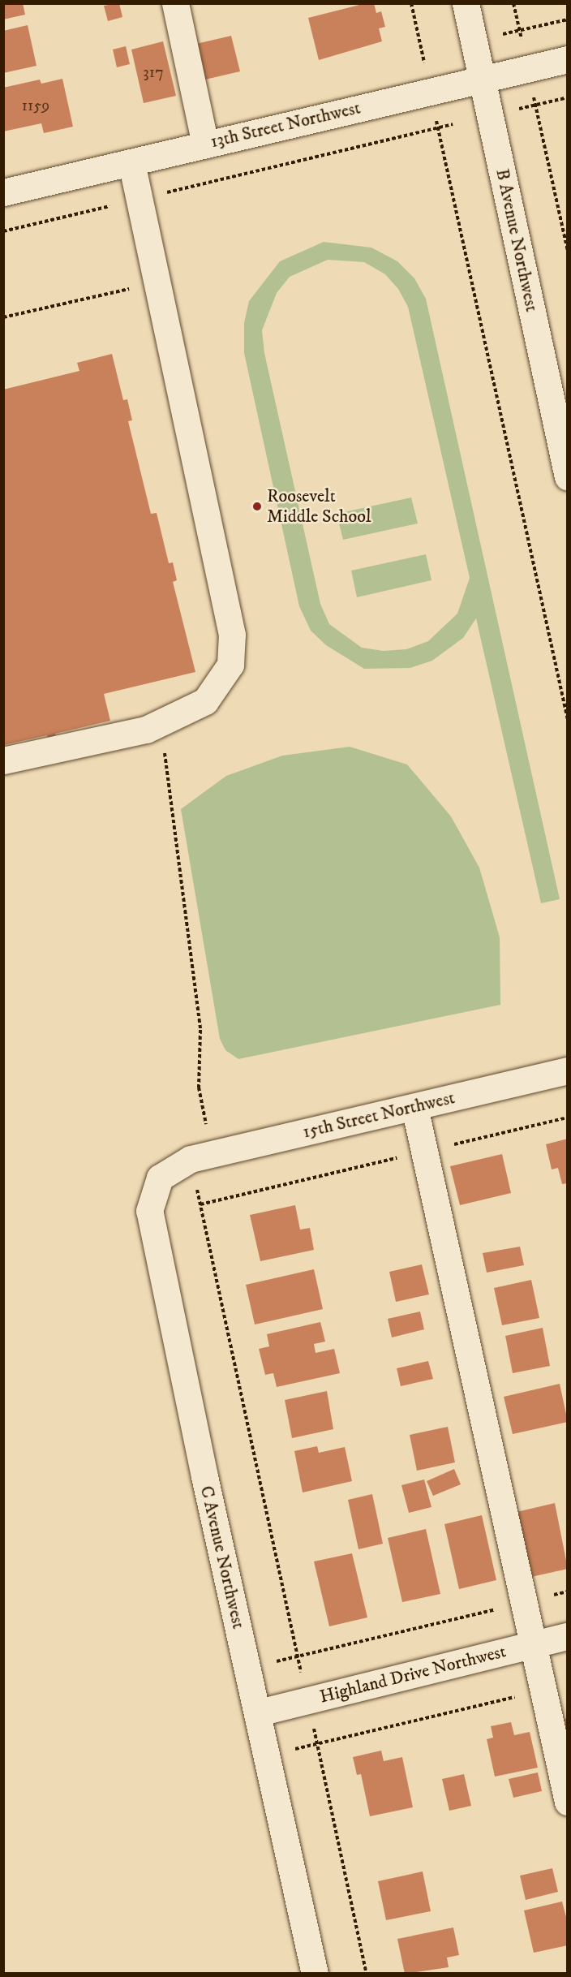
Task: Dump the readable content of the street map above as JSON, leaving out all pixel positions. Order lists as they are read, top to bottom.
{
  "streets": {
    "street": [
      "13th Street Northwest",
      "B Avenue Northwest",
      "15th Street Northwest",
      "C Avenue Northwest",
      "Highland Drive Northwest"
    ]
  },
  "crossings": [
    ["13th Street Northwest", "B Avenue Northwest"],
    ["15th Street Northwest", "C Avenue Northwest"],
    ["C Avenue Northwest", "Highland Drive Northwest"]
  ],
  "places": ["Roosevelt Middle School"],
  "house_numbers": ["317", "1159"]
}
